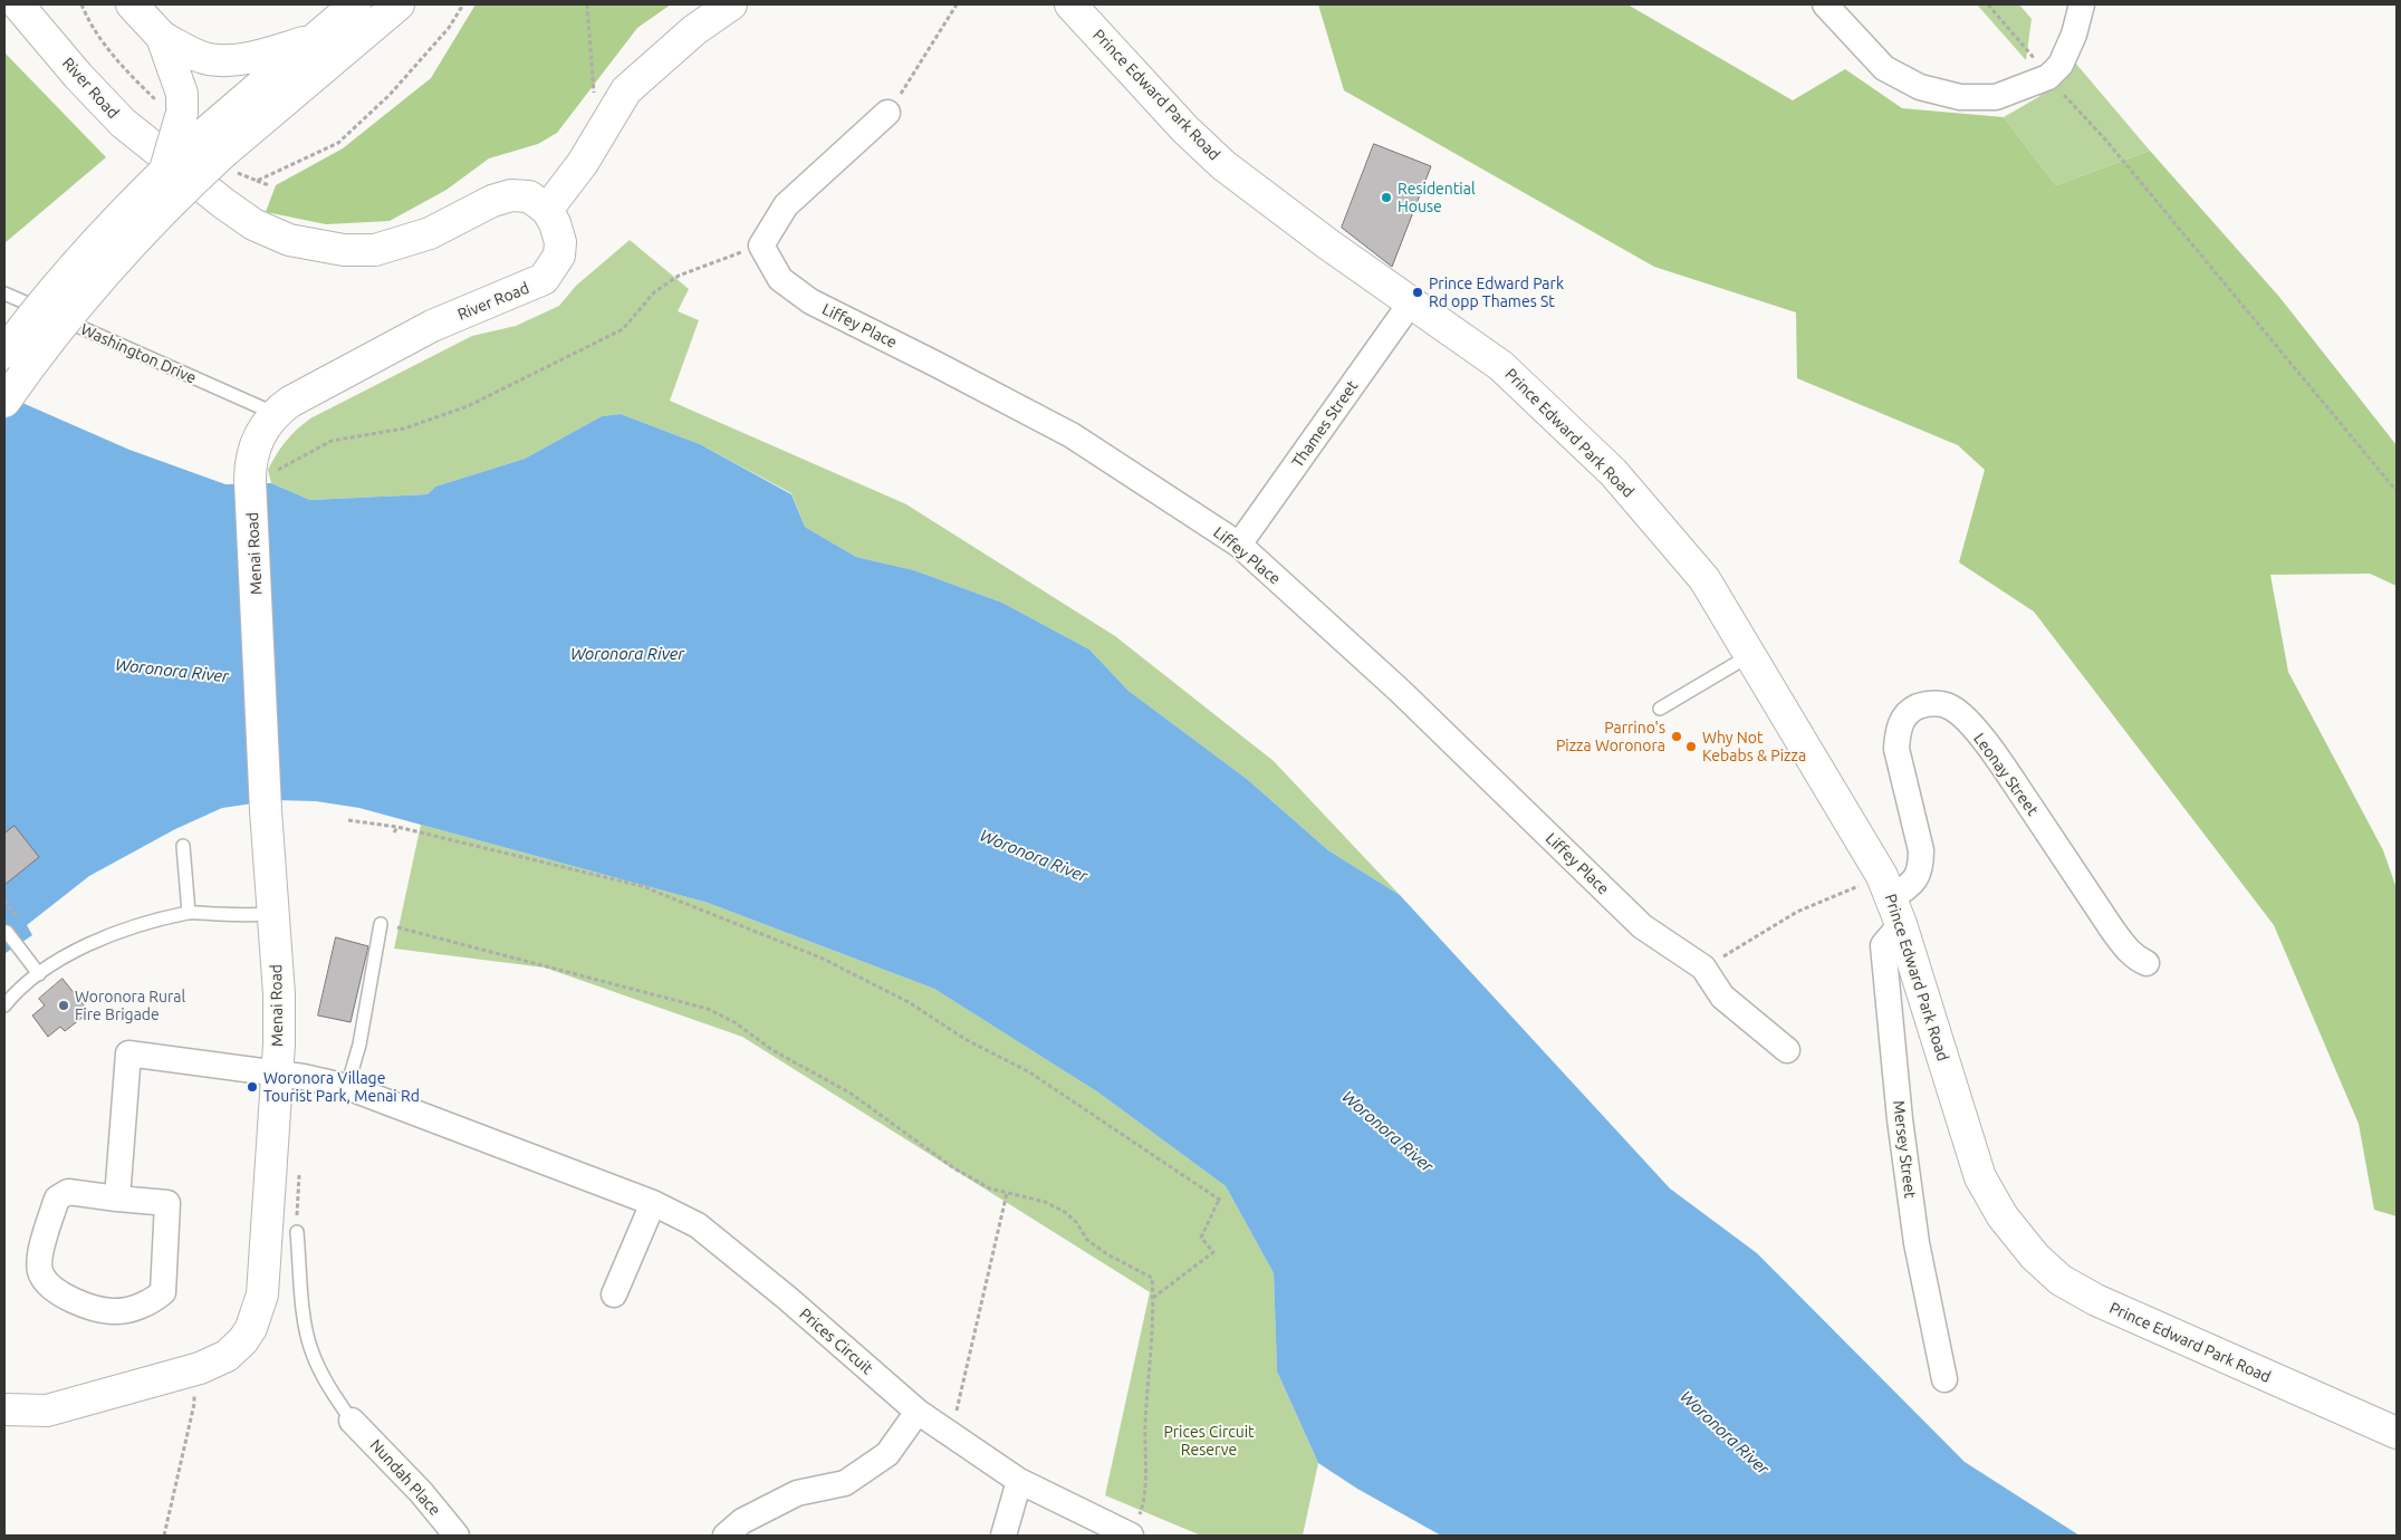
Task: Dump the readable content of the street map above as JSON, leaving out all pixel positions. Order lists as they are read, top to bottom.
{
  "streets": {
    "street": [
      "River Road",
      "Prince Edward Park Road",
      "Liffey Place",
      "Thames Street",
      "Menai Road",
      "Leonay Street",
      "Mersey Street",
      "Prices Circuit",
      "Nundah Place"
    ],
    "lane": ["Washington Drive"]
  },
  "crossings": [
    ["River Road", "Washington Drive"],
    ["River Road", "Menai Road"],
    ["Prince Edward Park Road", "Thames Street"],
    ["Prince Edward Park Road", "Leonay Street"],
    ["Prince Edward Park Road", "Mersey Street"],
    ["Liffey Place", "Thames Street"],
    ["Menai Road", "Prices Circuit"],
    ["Leonay Street", "Mersey Street"]
  ],
  "water": ["Woronora River"],
  "parks": ["Prices Circuit Reserve"],
  "places": [
    "Residential House",
    "Prince Edward Park Rd opp Thames St",
    "Parrino's Pizza Woronora",
    "Why Not Kebabs & Pizza",
    "Woronora Rural Fire Brigade",
    "Woronora Village Tourist Park, Menai Rd"
  ]
}
